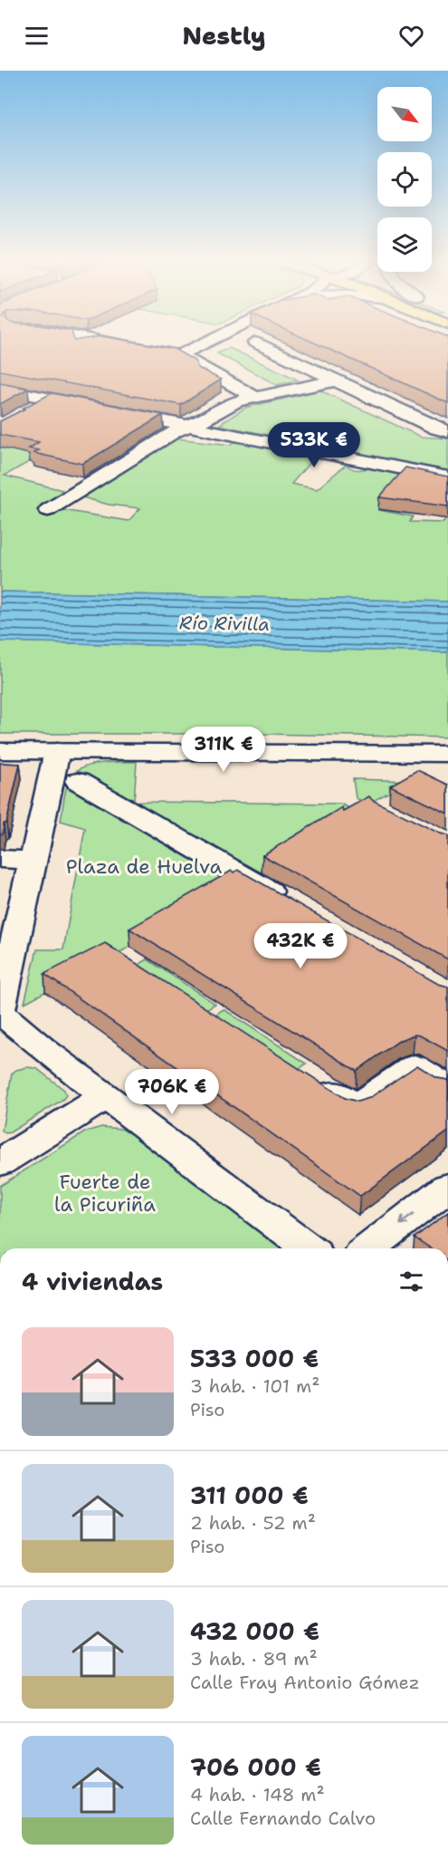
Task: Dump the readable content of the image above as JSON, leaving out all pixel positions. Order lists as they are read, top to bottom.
{
  "water": ["Río Rivilla"],
  "parks": ["Plaza de Huelva", "Fuerte de la Picuriña"],
  "north": "bottom right",
  "page": {
    "header": "Nestly",
    "price": [
      "533K €",
      "311K €",
      "432K €",
      "706K €"
    ],
    "heading": "4 viviendas",
    "list": [
      {
        "name": "533 000 €",
        "note": "3 hab. · 101 m² · Piso"
      },
      {
        "name": "311 000 €",
        "note": "2 hab. · 52 m² · Piso"
      },
      {
        "name": "432 000 €",
        "note": "3 hab. · 89 m² · Calle Fray Antonio Gómez"
      },
      {
        "name": "706 000 €",
        "note": "4 hab. · 148 m² · Calle Fernando Calvo"
      }
    ]
  }
}
